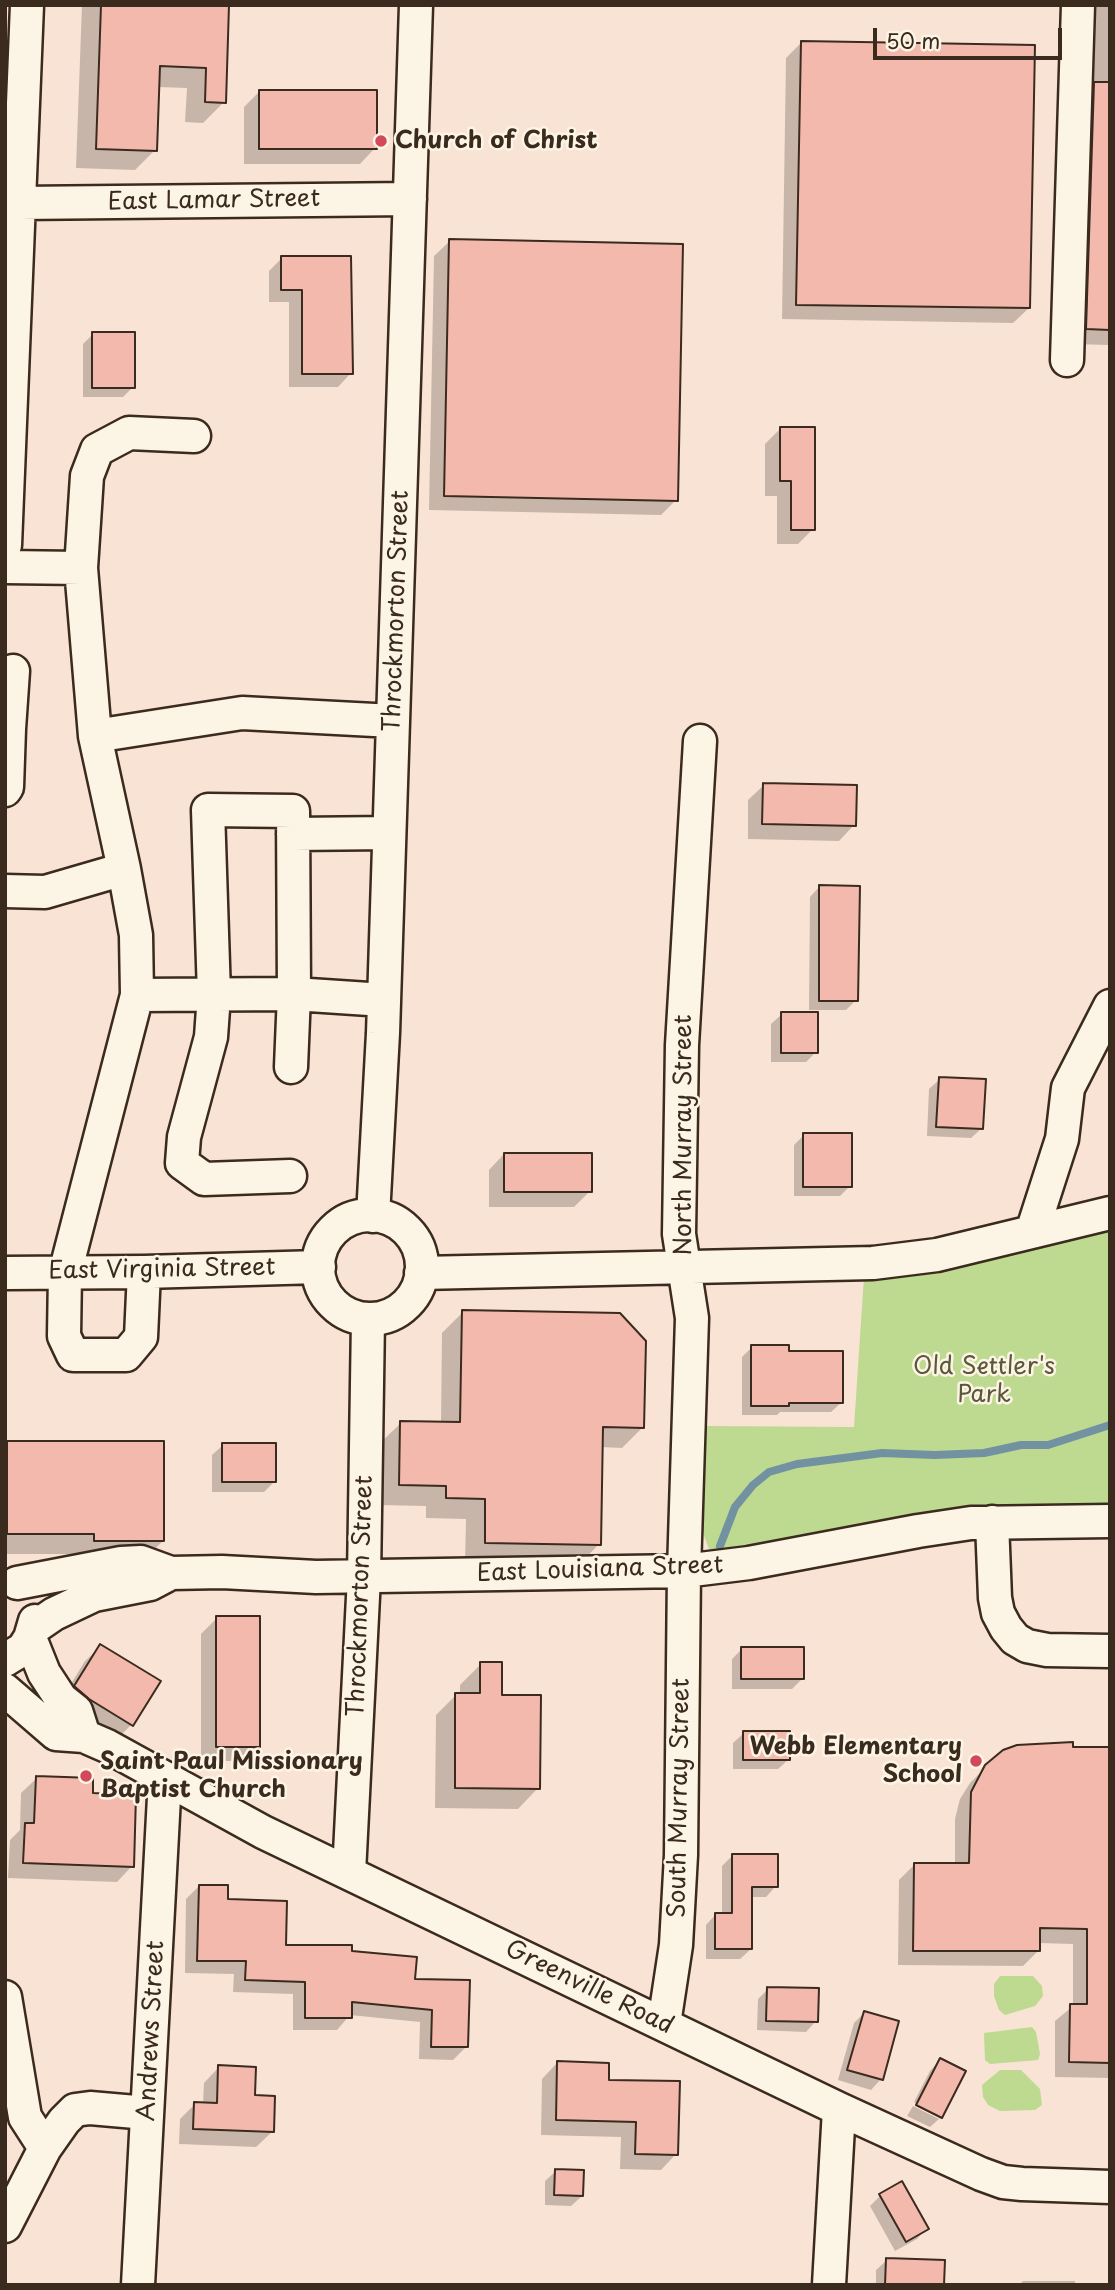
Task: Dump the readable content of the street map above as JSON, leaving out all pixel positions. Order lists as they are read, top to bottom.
{
  "streets": {
    "street": [
      "East Lamar Street",
      "Throckmorton Street",
      "North Murray Street",
      "East Virginia Street",
      "East Louisiana Street",
      "South Murray Street",
      "Greenville Road",
      "Andrews Street"
    ]
  },
  "crossings": [
    ["East Lamar Street", "Throckmorton Street"],
    ["Throckmorton Street", "East Virginia Street"],
    ["Throckmorton Street", "East Louisiana Street"],
    ["Throckmorton Street", "Greenville Road"],
    ["North Murray Street", "East Louisiana Street"],
    ["North Murray Street", "South Murray Street"],
    ["East Louisiana Street", "South Murray Street"],
    ["South Murray Street", "Greenville Road"],
    ["Greenville Road", "Andrews Street"]
  ],
  "parks": ["Old Settler's Park"],
  "places": ["Church of Christ", "Webb Elementary School", "Saint Paul Missionary Baptist Church"],
  "scale_bar": "50 m"
}
